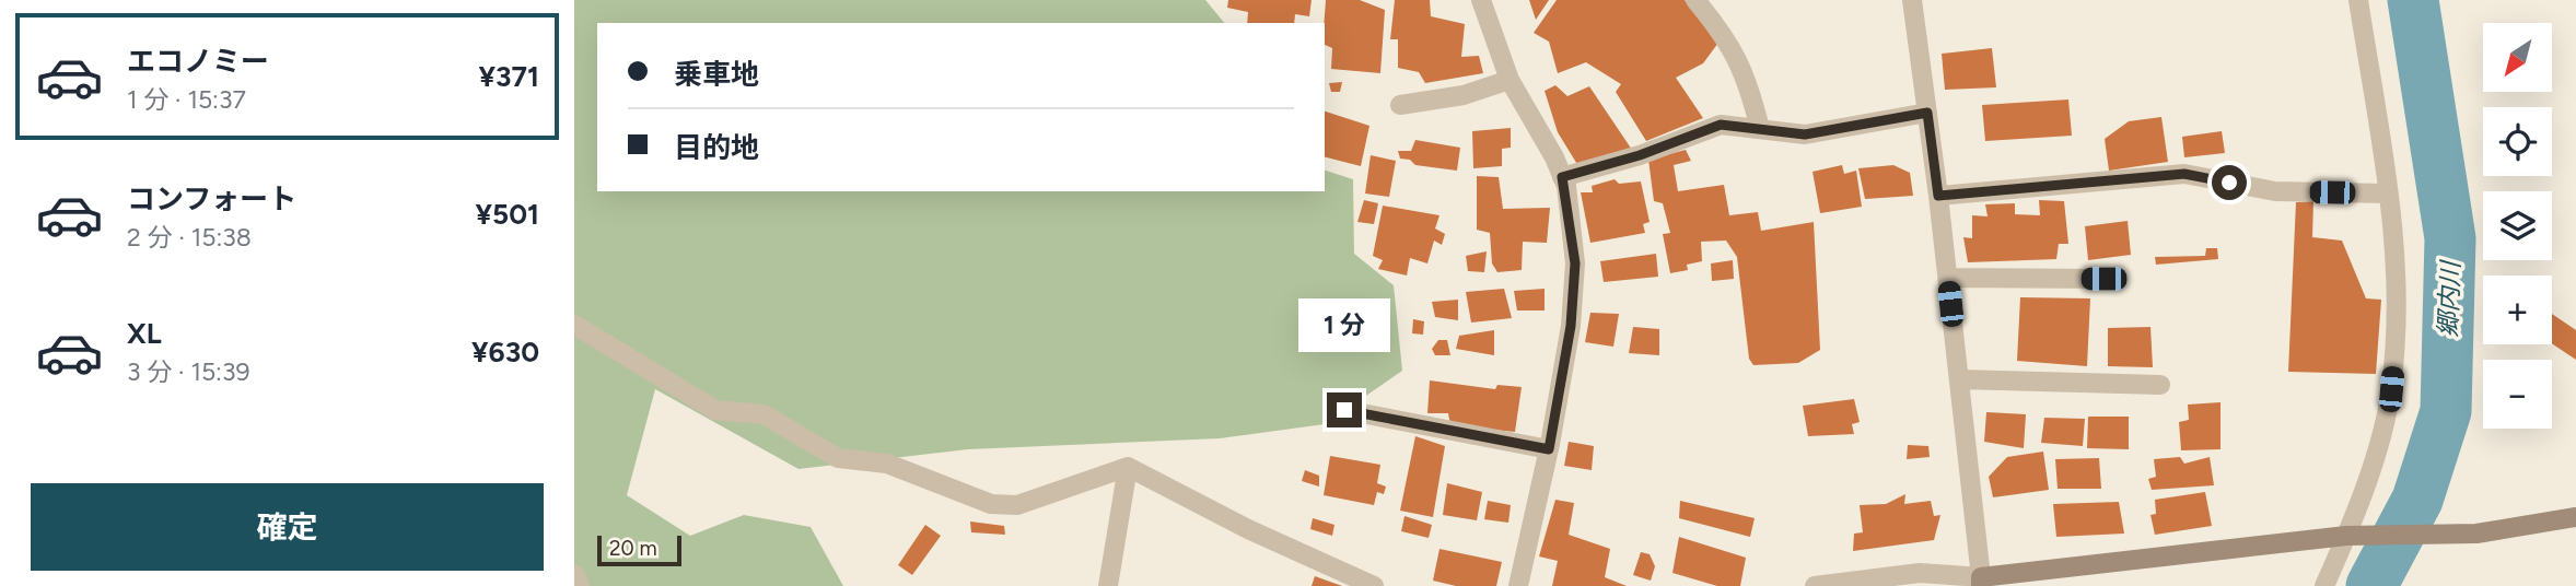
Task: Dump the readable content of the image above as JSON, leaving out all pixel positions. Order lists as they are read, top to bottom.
{
  "water": ["郷内川"],
  "scale_bar": "20 m",
  "north": "bottom left",
  "page": {
    "list": [
      {
        "name": "エコノミー",
        "note": "1 分 · 15:37",
        "value": "¥371"
      },
      {
        "name": "コンフォート",
        "note": "2 分 · 15:38",
        "value": "¥501"
      },
      {
        "name": "XL",
        "note": "3 分 · 15:39",
        "value": "¥630"
      }
    ],
    "map_buttons": ["+", "−"],
    "banner": ["乗車地", "目的地"],
    "bubble": "1 分",
    "buttons": "確定",
    "scale": "20 m"
  }
}
